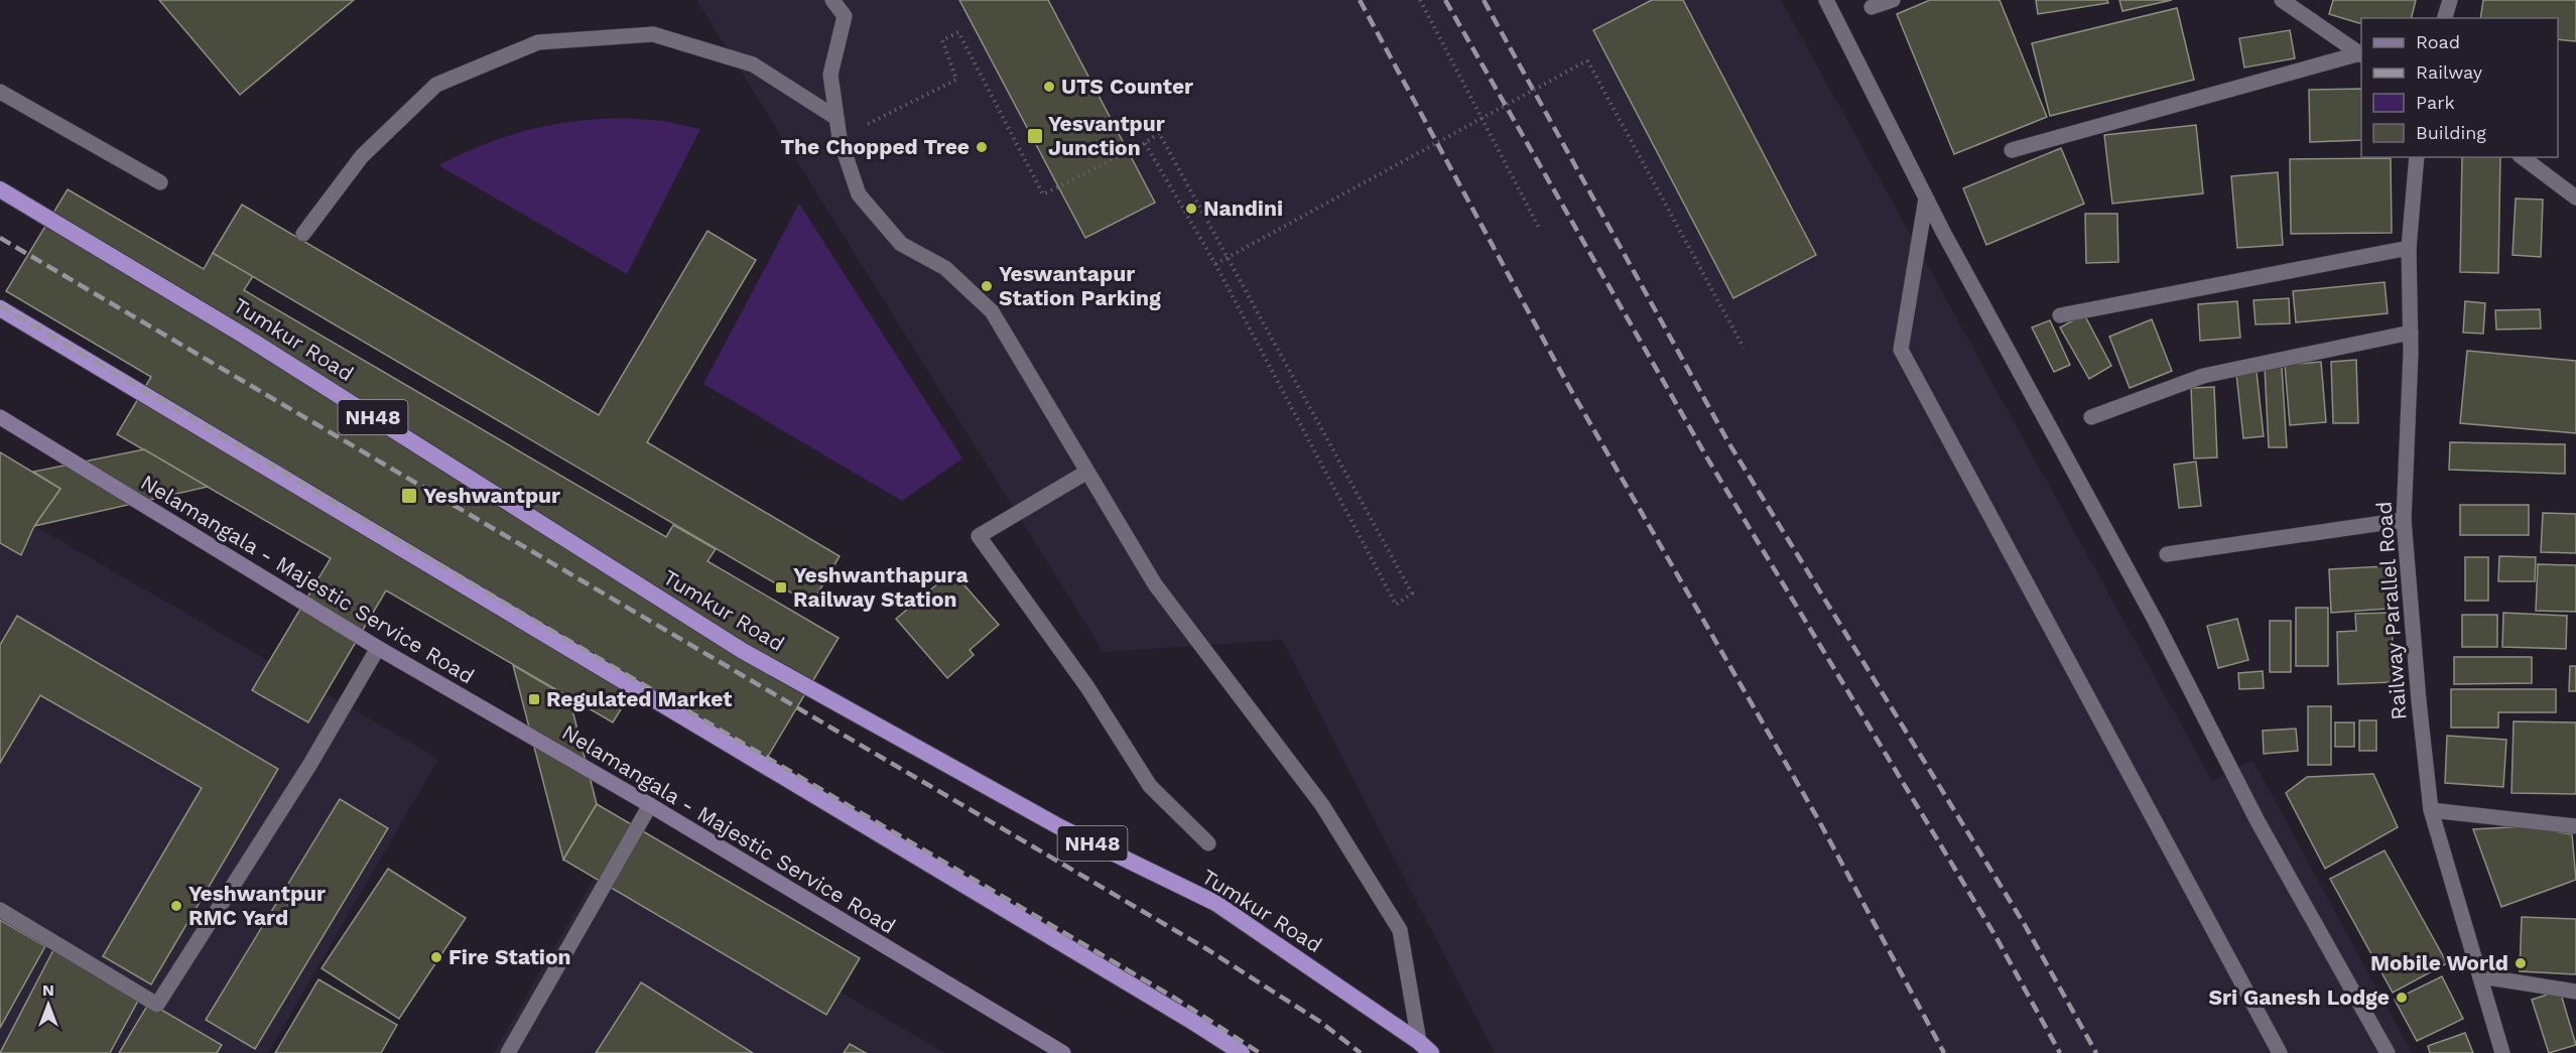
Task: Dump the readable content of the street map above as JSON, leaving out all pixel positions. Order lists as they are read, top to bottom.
{
  "streets": {
    "highway": ["Tumkur Road", "NH48"],
    "main road": ["Nelamangala - Majestic Service Road"],
    "street": ["Railway Parallel Road"]
  },
  "places": {
    "other": [
      "UTS Counter",
      "The Chopped Tree",
      "Nandini",
      "Yeswantapur Station Parking",
      "Yeshwantpur RMC Yard",
      "Fire Station",
      "Mobile World",
      "Sri Ganesh Lodge"
    ],
    "transit": [
      "Yesvantpur Junction",
      "Yeshwantpur",
      "Yeshwanthapura Railway Station",
      "Regulated Market"
    ]
  },
  "legend": [
    "Road",
    "Railway",
    "Park",
    "Building"
  ],
  "north": "top"
}
